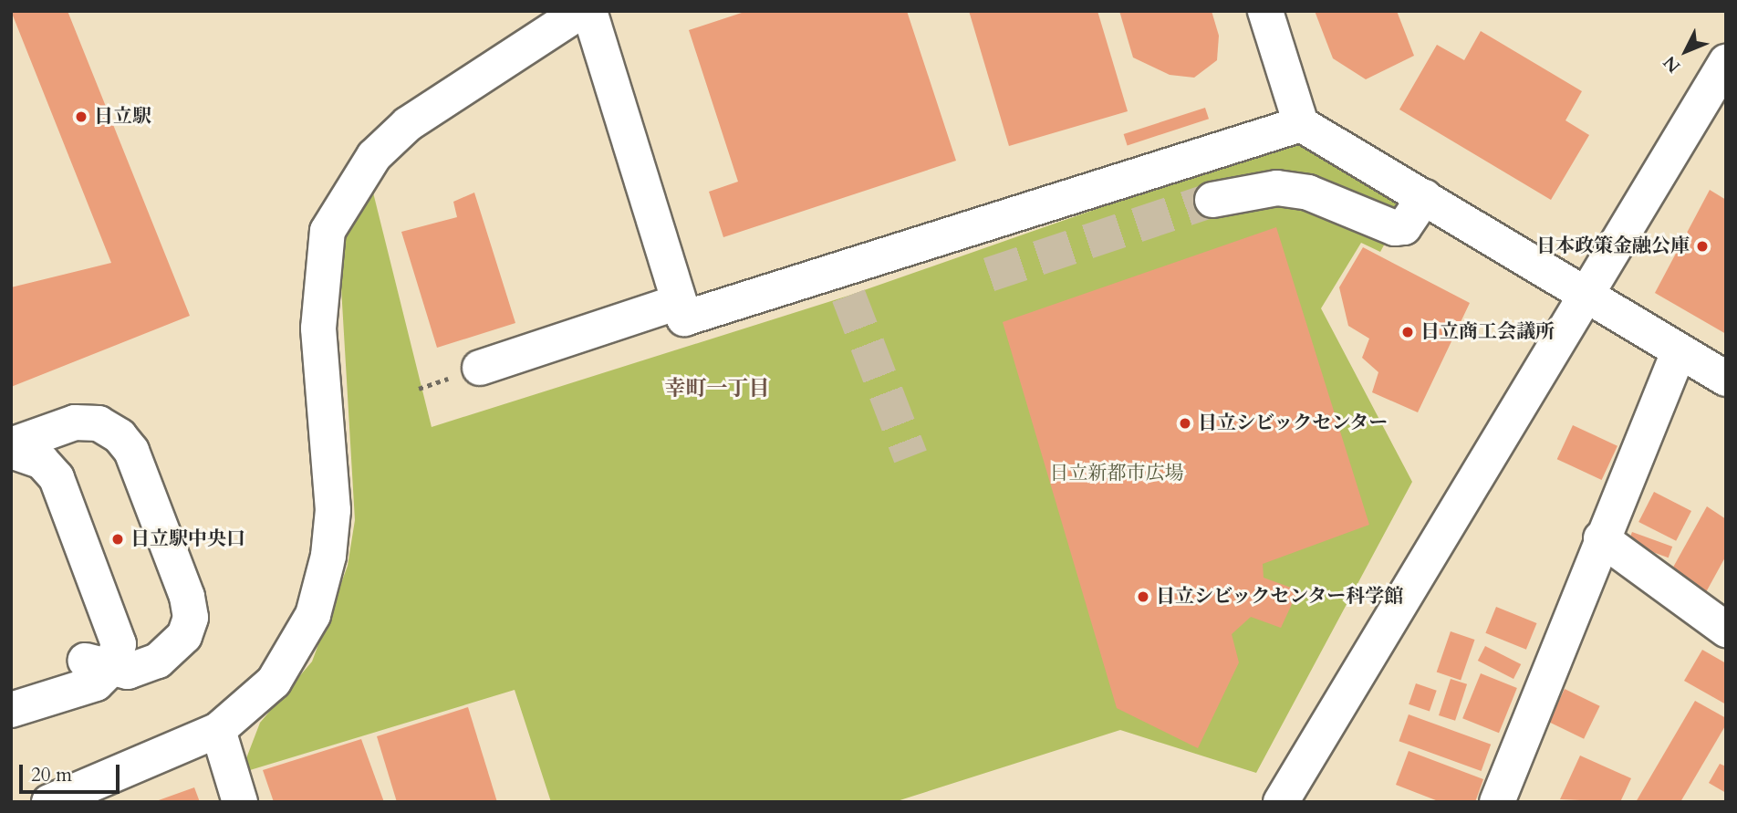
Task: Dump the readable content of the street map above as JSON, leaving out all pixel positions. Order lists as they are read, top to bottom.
{
  "districts": ["幸町一丁目"],
  "parks": ["日立新都市広場"],
  "places": [
    "日立駅",
    "日本政策金融公庫",
    "日立商工会議所",
    "日立シビックセンター",
    "日立駅中央口",
    "日立シビックセンター科学館"
  ],
  "scale_bar": "20 m",
  "north": "bottom left"
}
